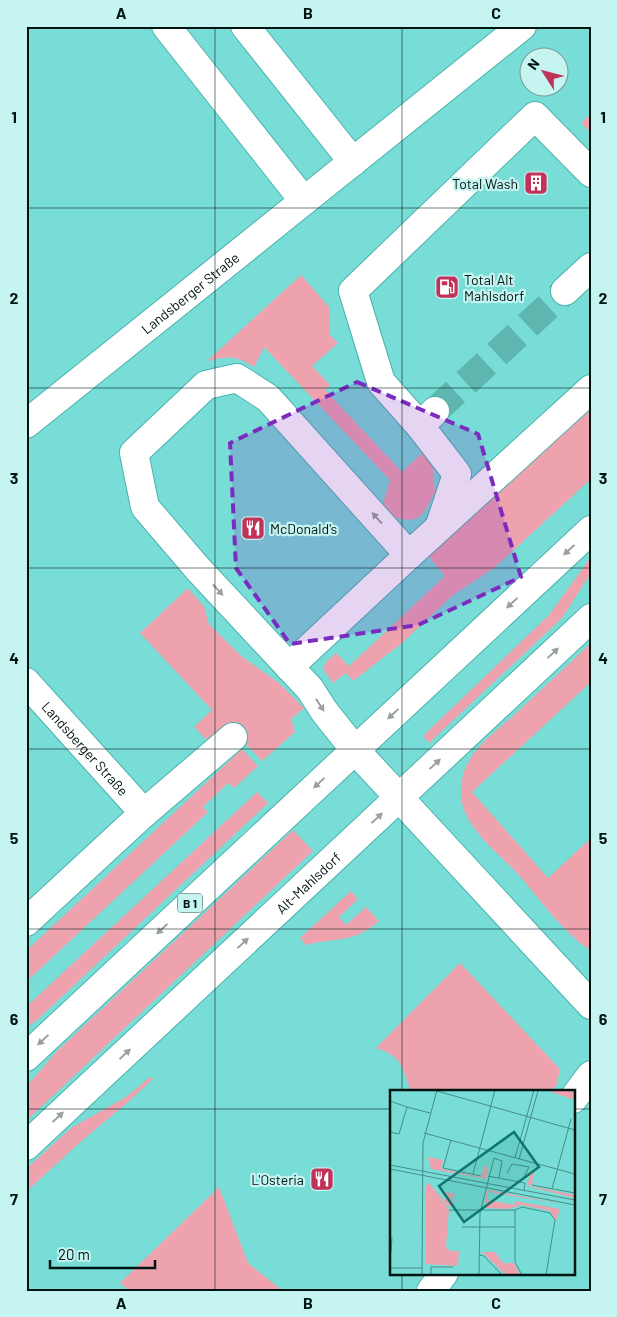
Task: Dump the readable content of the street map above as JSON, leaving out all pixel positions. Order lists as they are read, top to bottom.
{
  "streets": {
    "main road": ["Landsberger Straße", "Alt-Mahlsdorf", "B 1"]
  },
  "places": {
    "building": ["Total Wash"],
    "fuel station": ["Total Alt Mahlsdorf"],
    "restaurant": ["McDonald's", "L'Osteria"]
  },
  "scale_bar": "20 m",
  "north": "top left",
  "grid": {
    "columns": ["A", "B", "C"],
    "rows": [
      "1",
      "2",
      "3",
      "4",
      "5",
      "6",
      "7"
    ]
  }
}
